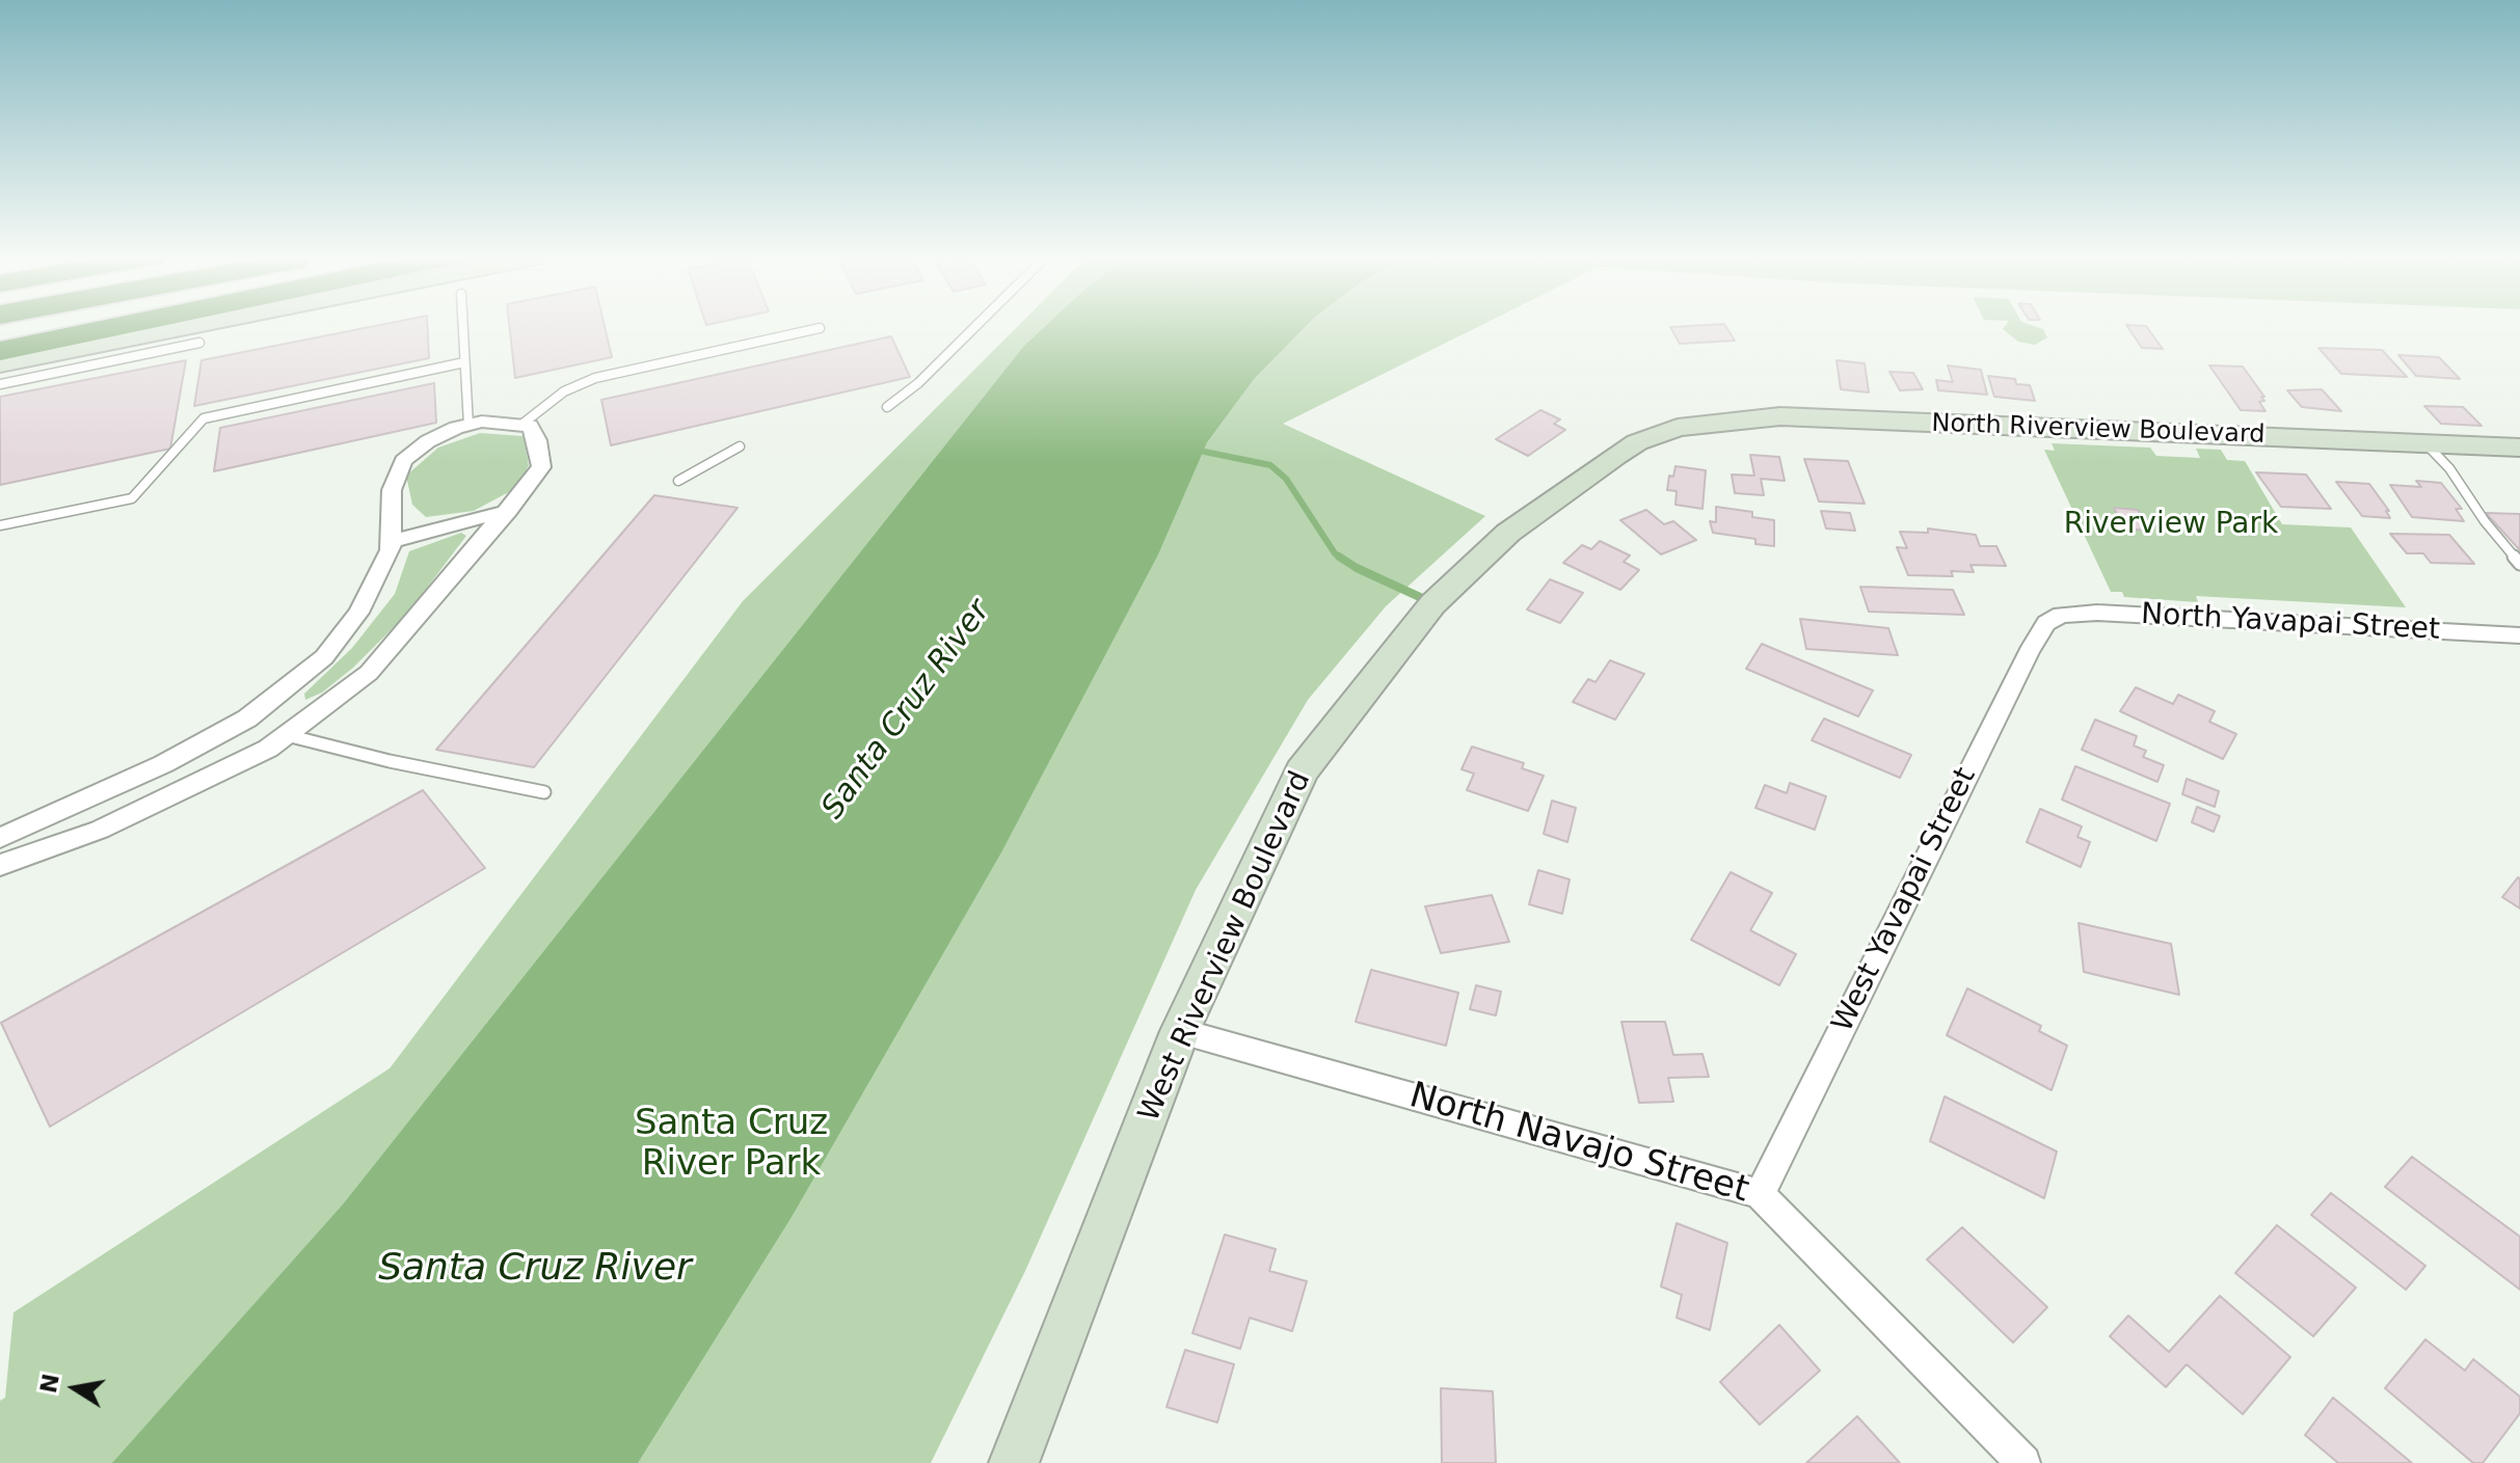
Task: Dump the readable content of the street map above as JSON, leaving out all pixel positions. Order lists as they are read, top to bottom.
{
  "streets": {
    "street": [
      "North Riverview Boulevard",
      "North Yavapai Street",
      "West Yavapai Street",
      "West Riverview Boulevard",
      "North Navajo Street"
    ]
  },
  "crossings": [
    ["North Riverview Boulevard", "West Riverview Boulevard"],
    ["North Yavapai Street", "West Yavapai Street"],
    ["West Yavapai Street", "North Navajo Street"],
    ["West Riverview Boulevard", "North Navajo Street"]
  ],
  "water": ["Santa Cruz River"],
  "parks": ["Riverview Park", "Santa Cruz River Park"],
  "north": "left"
}
